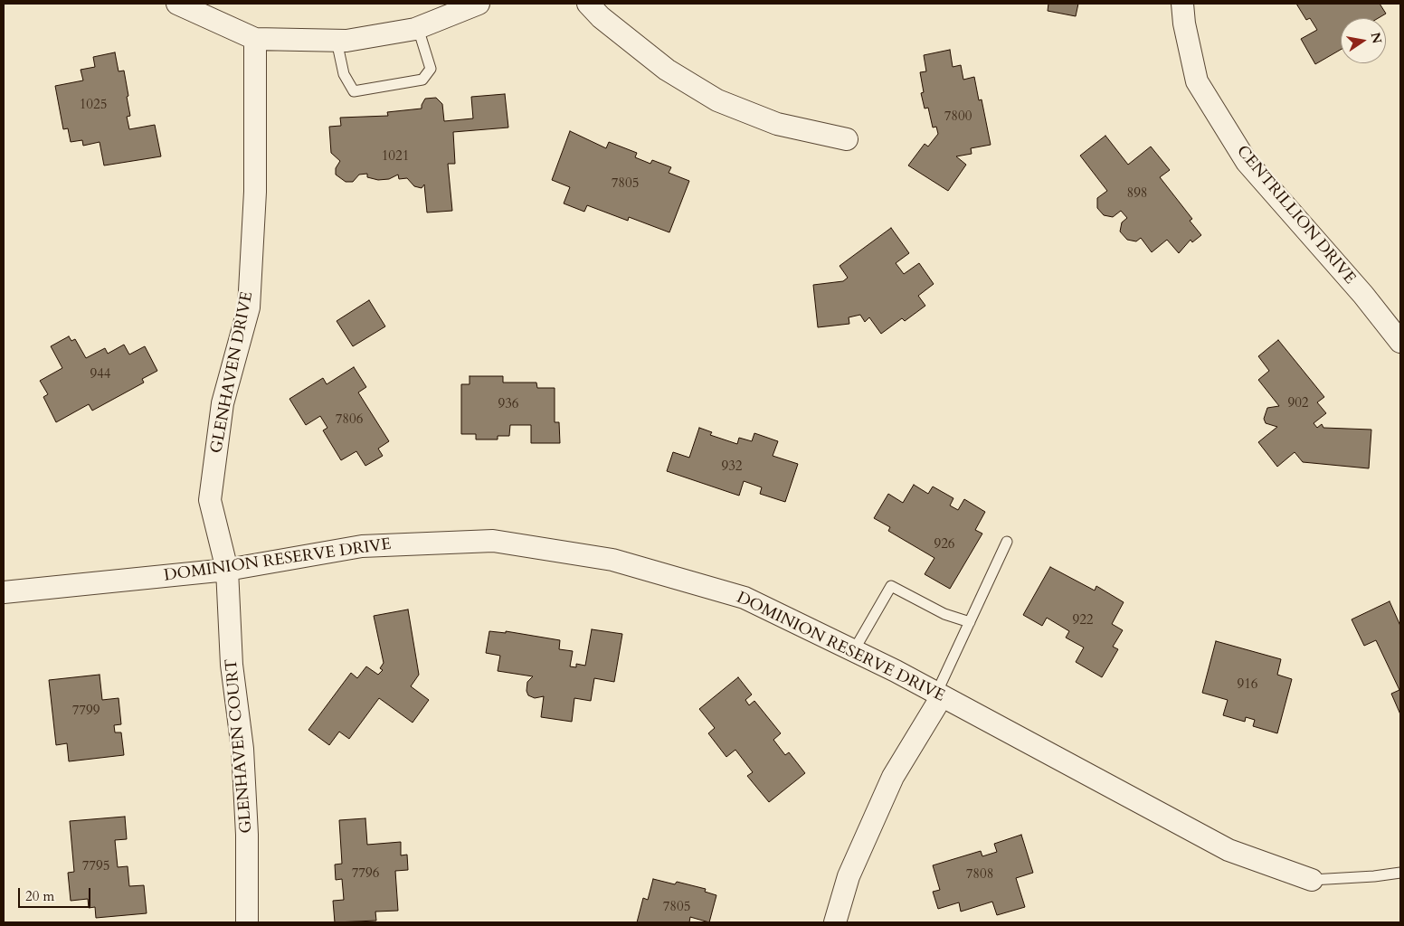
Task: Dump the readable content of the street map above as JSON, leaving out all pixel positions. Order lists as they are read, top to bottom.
{
  "streets": {
    "street": [
      "CENTRILLION DRIVE",
      "GLENHAVEN DRIVE",
      "DOMINION RESERVE DRIVE",
      "GLENHAVEN COURT"
    ]
  },
  "crossings": [
    ["GLENHAVEN DRIVE", "DOMINION RESERVE DRIVE"],
    ["GLENHAVEN DRIVE", "GLENHAVEN COURT"],
    ["DOMINION RESERVE DRIVE", "GLENHAVEN COURT"]
  ],
  "house_numbers": [
    "1025",
    "7800",
    "1021",
    "7805",
    "898",
    "944",
    "902",
    "936",
    "7806",
    "932",
    "926",
    "922",
    "916",
    "7799",
    "7795",
    "7796",
    "7808",
    "7805"
  ],
  "scale_bar": "20 m",
  "north": "right"
}
